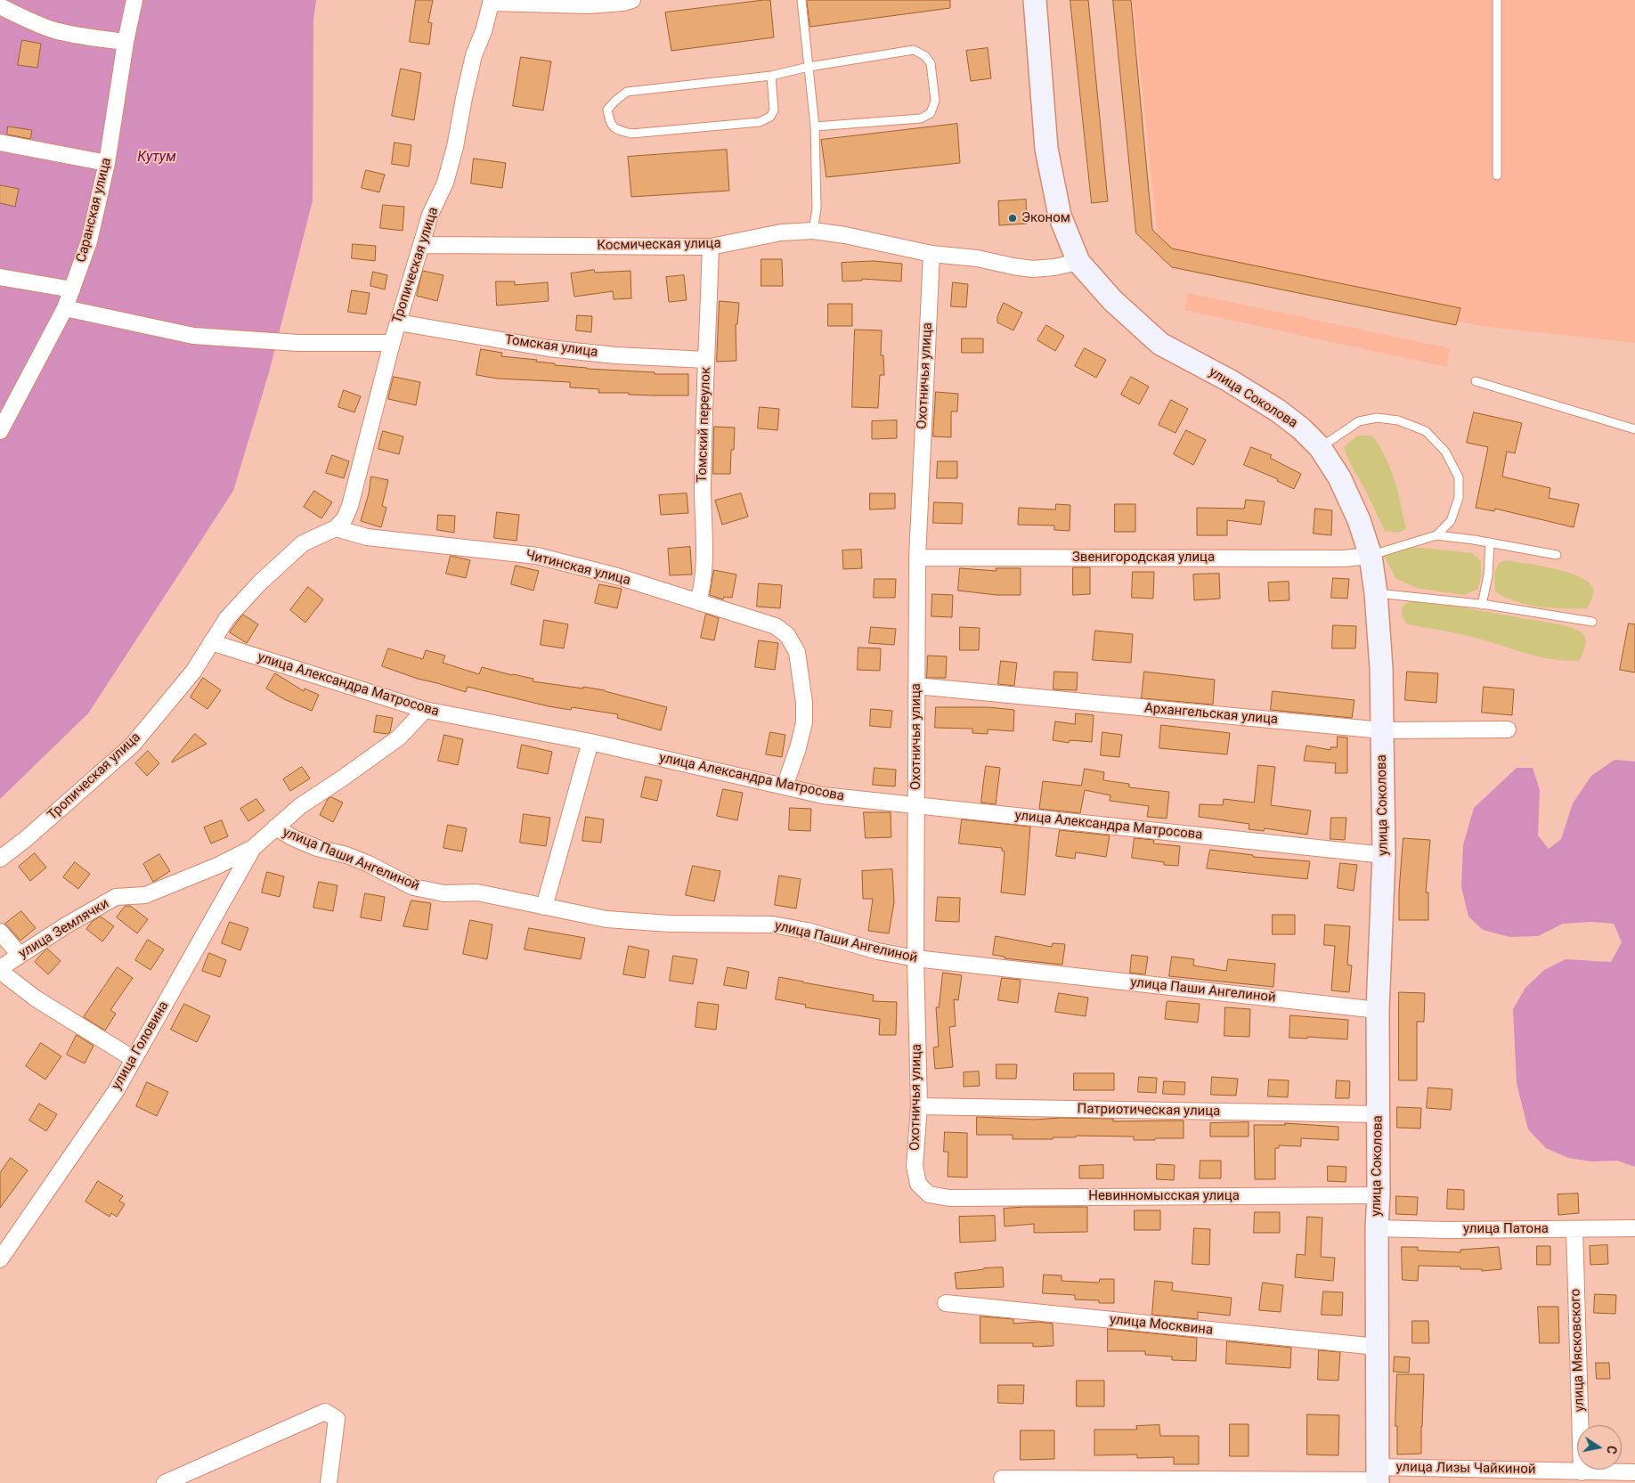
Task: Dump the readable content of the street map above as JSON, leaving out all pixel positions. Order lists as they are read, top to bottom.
{
  "streets": {
    "main road": ["улица Соколова"],
    "street": [
      "Саранская улица",
      "Космическая улица",
      "Тропическая улица",
      "Томская улица",
      "Охотничья улица",
      "Томский переулок",
      "Звенигородская улица",
      "Читинская улица",
      "улица Александра Матросова",
      "Архангельская улица",
      "улица Паши Ангелиной",
      "улица Землячки",
      "улица Головина",
      "Патриотическая улица",
      "Невинномысская улица",
      "улица Патона",
      "улица Москвина",
      "улица Мясковского",
      "улица Лизы Чайкиной"
    ]
  },
  "crossings": [
    ["Космическая улица", "Тропическая улица"],
    ["Космическая улица", "Охотничья улица"],
    ["Космическая улица", "улица Соколова"],
    ["Космическая улица", "Томский переулок"],
    ["Тропическая улица", "Томская улица"],
    ["Тропическая улица", "Читинская улица"],
    ["Тропическая улица", "улица Александра Матросова"],
    ["Томская улица", "Томский переулок"],
    ["Охотничья улица", "Звенигородская улица"],
    ["Охотничья улица", "улица Александра Матросова"],
    ["Охотничья улица", "Архангельская улица"],
    ["Охотничья улица", "улица Паши Ангелиной"],
    ["Охотничья улица", "Патриотическая улица"],
    ["Охотничья улица", "Невинномысская улица"],
    ["улица Соколова", "Звенигородская улица"],
    ["улица Соколова", "улица Александра Матросова"],
    ["улица Соколова", "Архангельская улица"],
    ["улица Соколова", "улица Паши Ангелиной"],
    ["улица Соколова", "Патриотическая улица"],
    ["улица Соколова", "Невинномысская улица"],
    ["улица Соколова", "улица Патона"],
    ["улица Соколова", "улица Москвина"],
    ["улица Соколова", "улица Лизы Чайкиной"],
    ["Томский переулок", "Читинская улица"],
    ["Читинская улица", "улица Александра Матросова"],
    ["улица Александра Матросова", "улица Головина"],
    ["улица Паши Ангелиной", "улица Головина"],
    ["улица Землячки", "улица Головина"],
    ["улица Патона", "улица Мясковского"],
    ["улица Мясковского", "улица Лизы Чайкиной"]
  ],
  "water": ["Кутум"],
  "places": ["Эконом"],
  "north": "right"
}
